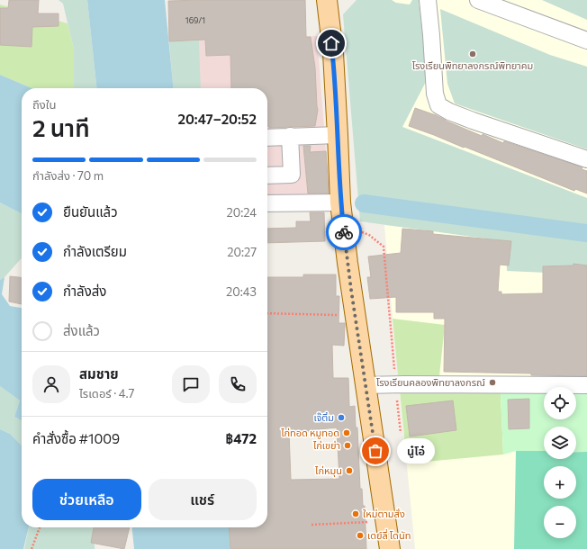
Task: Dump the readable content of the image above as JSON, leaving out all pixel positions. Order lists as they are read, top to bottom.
{
  "places": [
    "โรงเรียนพิทยาลงกรณ์พิทยาคม",
    "โรงเรียนคลองพิทยาลงกรณ์",
    "เจ๊ติ๋ม",
    "ไก่ทอด หมูทอด",
    "ไก่เขย่า",
    "นู๋โอ๋",
    "ไก่หมุน",
    "ใหม่ตามสั่ง",
    "เดย์ลี่ โดนัท"
  ],
  "house_numbers": ["169/1"],
  "page": {
    "heading": ["2 นาที", "ถึงใน", "20:47–20:52"],
    "panel": [
      "สมชาย",
      "ไรเดอร์ · 4.7",
      "คำสั่งซื้อ #1009",
      "฿472"
    ],
    "bar": "กำลังส่ง · 70 m",
    "list": [
      ["ยืนยันแล้ว", "20:24"],
      ["กำลังเตรียม", "20:27"],
      ["กำลังส่ง", "20:43"],
      "ส่งแล้ว"
    ],
    "map_buttons": ["+", "−"],
    "bubble": "นู๋โอ๋",
    "buttons": ["ช่วยเหลือ", "แชร์"]
  }
}
